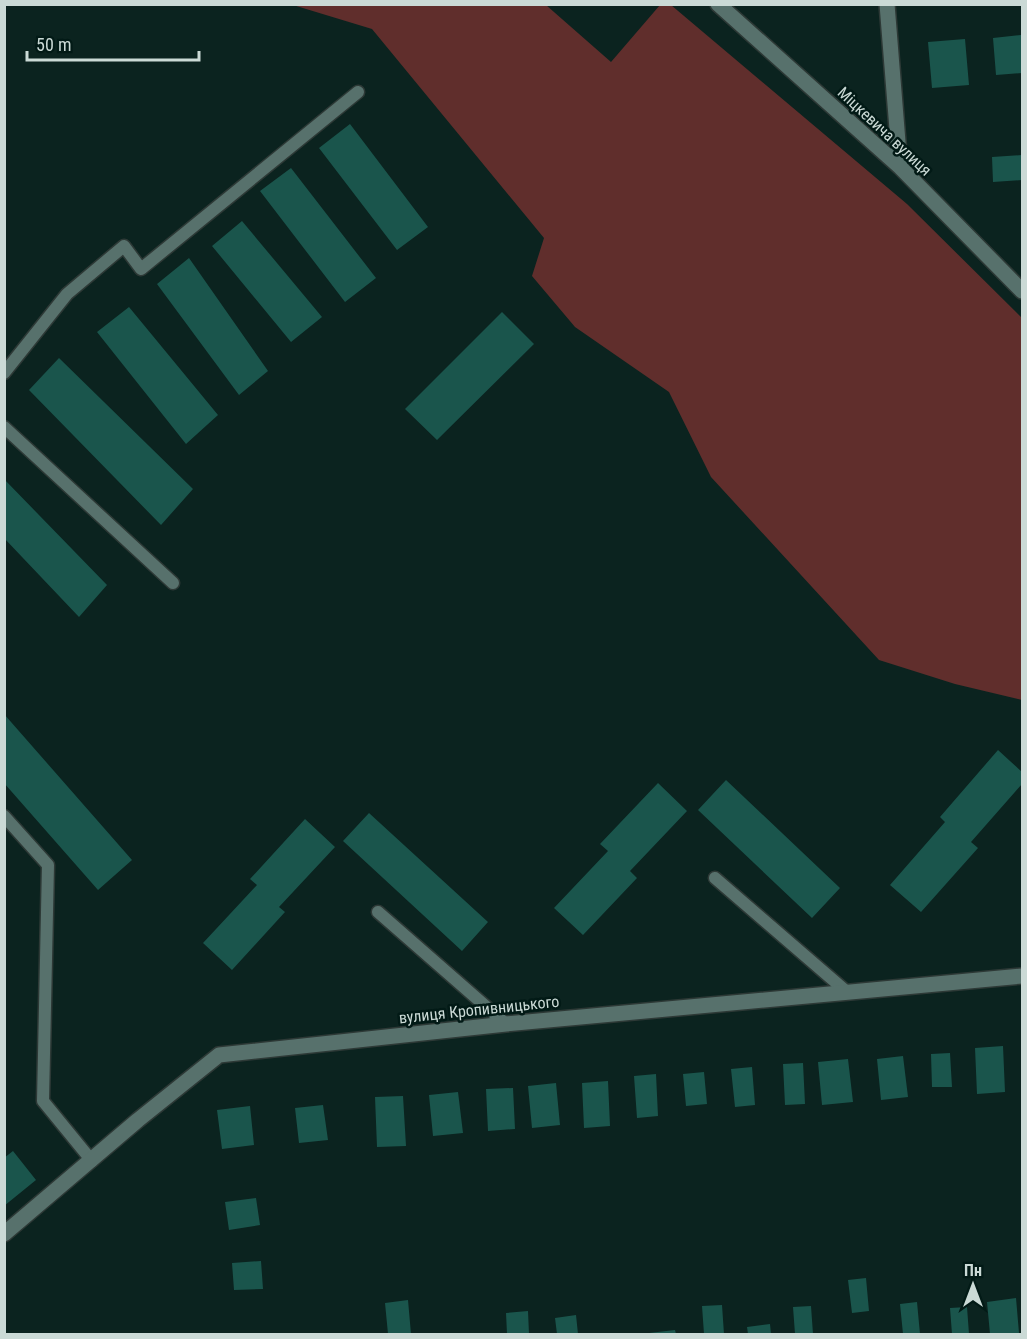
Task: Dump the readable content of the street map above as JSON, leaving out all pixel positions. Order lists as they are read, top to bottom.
{
  "streets": {
    "street": ["Міцкевича вулиця", "вулиця Кропивницького"]
  },
  "scale_bar": "50 m",
  "north": "top"
}
